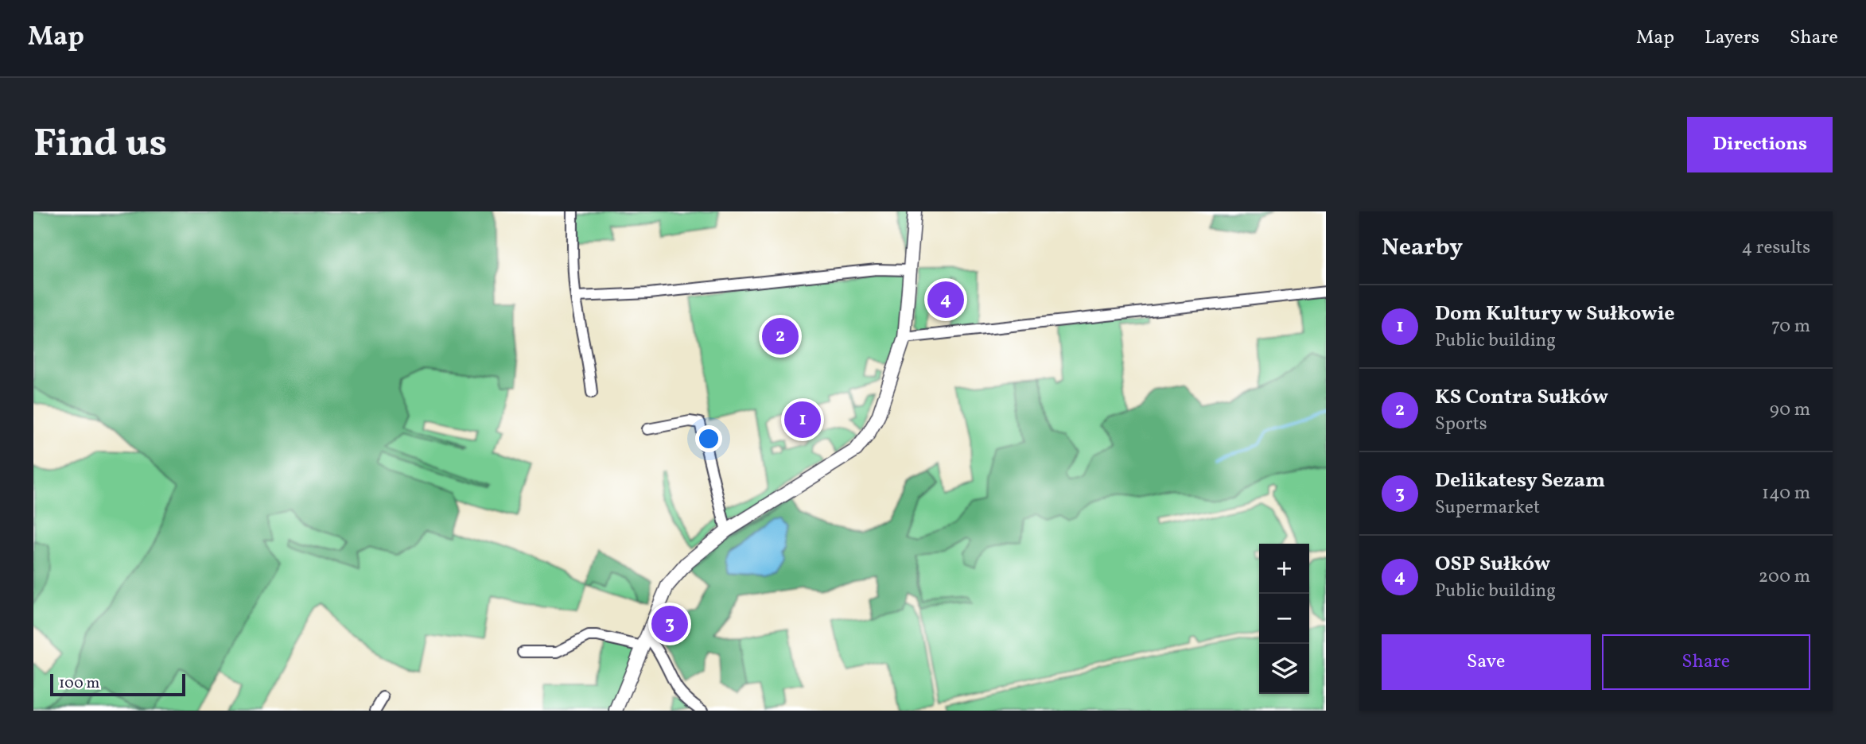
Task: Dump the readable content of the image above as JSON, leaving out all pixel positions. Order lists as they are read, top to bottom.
{
  "scale_bar": "100 m",
  "page": {
    "header": "Map",
    "nav": ["Map", "Layers", "Share"],
    "buttons": [
      "Directions",
      ["Save", "Share"]
    ],
    "title": "Find us",
    "heading": ["Nearby", "4 results"],
    "pins": [
      "4",
      "2",
      "1",
      "3"
    ],
    "list": [
      {
        "mark": "1",
        "name": "Dom Kultury w Sułkowie",
        "note": "Public building",
        "value": "70 m"
      },
      {
        "mark": "2",
        "name": "KS Contra Sułków",
        "note": "Sports",
        "value": "90 m"
      },
      {
        "mark": "3",
        "name": "Delikatesy Sezam",
        "note": "Supermarket",
        "value": "140 m"
      },
      {
        "mark": "4",
        "name": "OSP Sułków",
        "note": "Public building",
        "value": "200 m"
      }
    ],
    "map_buttons": ["+", "−"],
    "scale": "100 m"
  }
}
